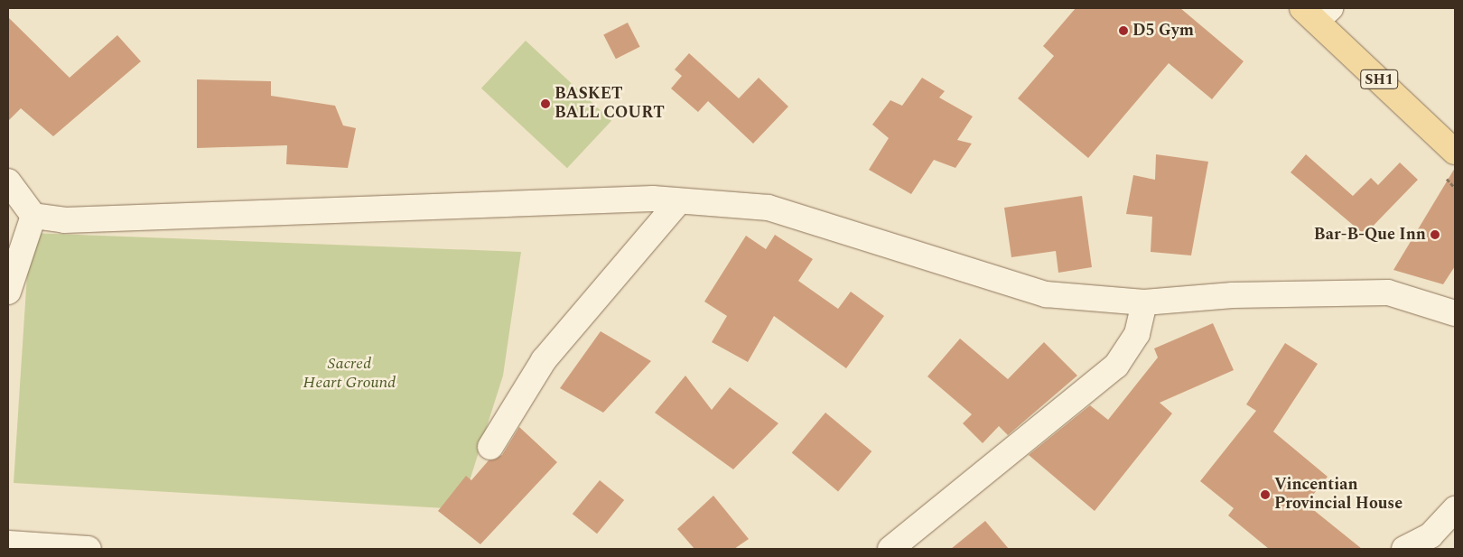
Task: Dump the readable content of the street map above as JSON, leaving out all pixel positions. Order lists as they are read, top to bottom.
{
  "streets": {
    "main road": ["SH1"]
  },
  "parks": ["Sacred Heart Ground"],
  "places": [
    "D5 Gym",
    "BASKET BALL COURT",
    "Bar-B-Que Inn",
    "Vincentian Provincial House"
  ]
}
